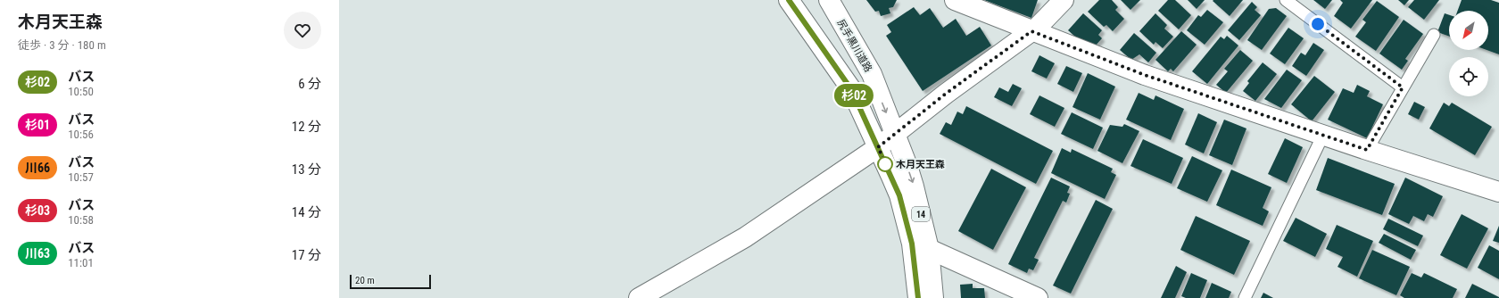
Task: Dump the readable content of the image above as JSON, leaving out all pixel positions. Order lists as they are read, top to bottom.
{
  "streets": {
    "street": ["尻手黒川道路", "14"]
  },
  "places": ["木月天王森"],
  "lines": ["bus line 杉02"],
  "scale_bar": "20 m",
  "north": "bottom left",
  "page": {
    "heading": ["木月天王森", "徒歩 · 3 分 · 180 m"],
    "on_map": "杉02",
    "list": [
      {
        "mark": "杉02",
        "name": "バス",
        "note": "10:50",
        "value": "6 分"
      },
      {
        "mark": "杉01",
        "name": "バス",
        "note": "10:56",
        "value": "12 分"
      },
      {
        "mark": "川66",
        "name": "バス",
        "note": "10:57",
        "value": "13 分"
      },
      {
        "mark": "杉03",
        "name": "バス",
        "note": "10:58",
        "value": "14 分"
      },
      {
        "mark": "川63",
        "name": "バス",
        "note": "11:01",
        "value": "17 分"
      }
    ],
    "scale": "20 m"
  }
}
